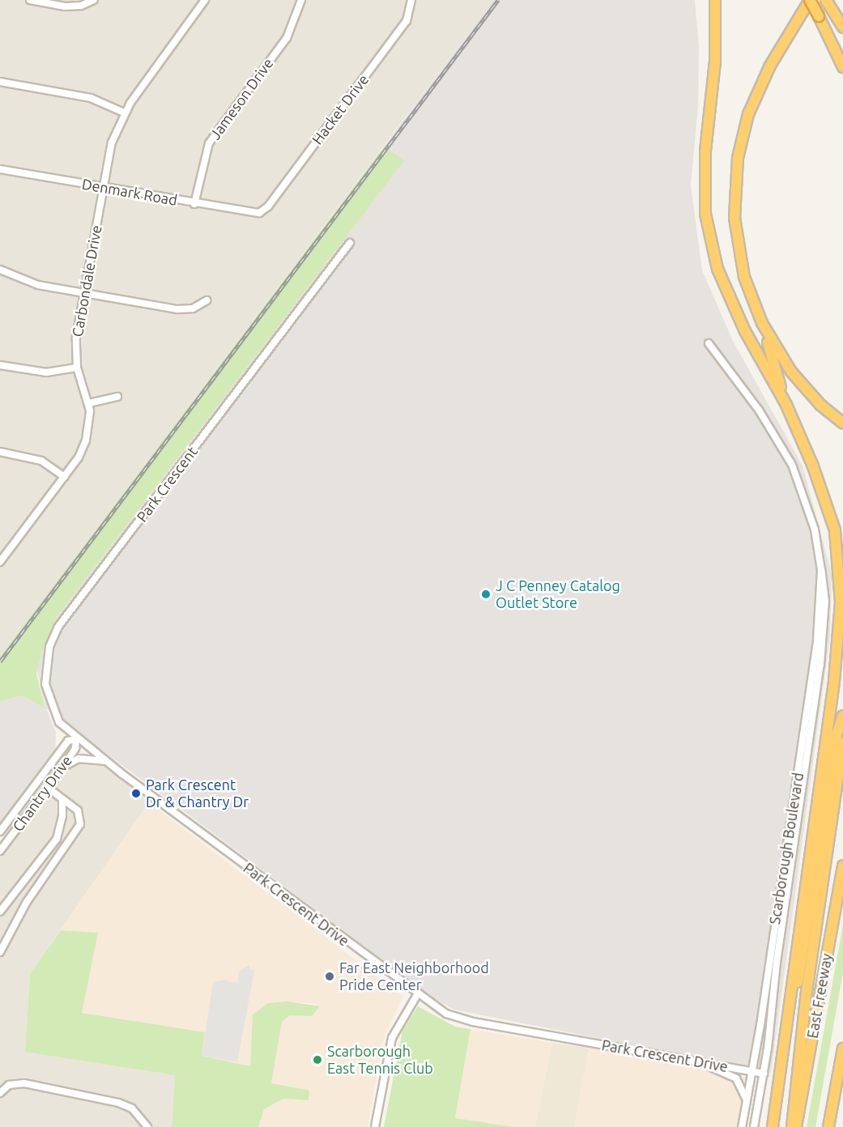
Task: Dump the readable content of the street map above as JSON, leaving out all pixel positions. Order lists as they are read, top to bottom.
{
  "streets": {
    "highway": ["East Freeway"],
    "street": [
      "Jameson Drive",
      "Hacket Drive",
      "Denmark Road",
      "Carbondale Drive",
      "Park Crescent",
      "Chantry Drive",
      "Scarborough Boulevard",
      "Park Crescent Drive"
    ]
  },
  "crossings": [
    ["Jameson Drive", "Denmark Road"],
    ["Hacket Drive", "Denmark Road"],
    ["Denmark Road", "Carbondale Drive"],
    ["Park Crescent", "Chantry Drive"],
    ["Park Crescent", "Park Crescent Drive"],
    ["Chantry Drive", "Park Crescent Drive"],
    ["Scarborough Boulevard", "Park Crescent Drive"]
  ],
  "places": [
    "J C Penney Catalog Outlet Store",
    "Park Crescent Dr & Chantry Dr",
    "Far East Neighborhood Pride Center",
    "Scarborough East Tennis Club"
  ]
}
